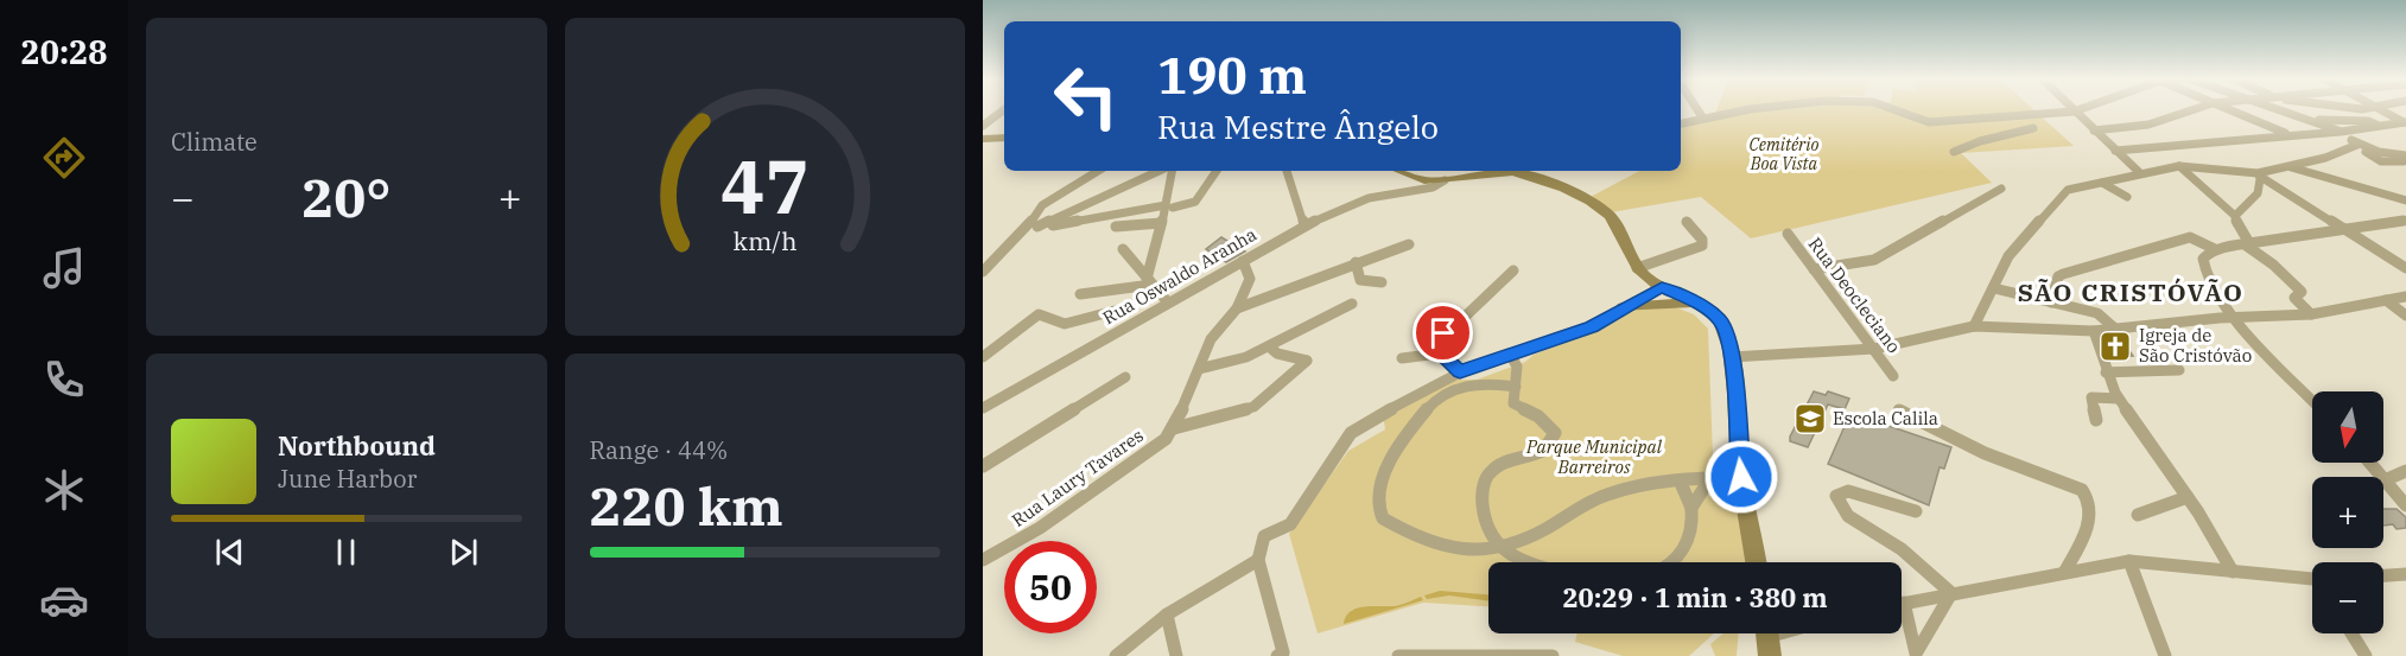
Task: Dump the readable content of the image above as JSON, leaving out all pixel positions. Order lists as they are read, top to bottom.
{
  "streets": {
    "street": ["Rua Oswaldo Aranha", "Rua Deocleciano", "Rua Laury Tavares"]
  },
  "crossings": [
    ["Rua Oswaldo Aranha", "Rua Laury Tavares"]
  ],
  "districts": ["SÃO CRISTÓVÃO"],
  "parks": ["Cemitério Boa Vista", "Parque Municipal Barreiros"],
  "places": {
    "church": ["Igreja de São Cristóvão"],
    "school or university": ["Escola Calila"]
  },
  "north": "bottom",
  "page": {
    "tabs": "20:28",
    "tile": [
      "Climate",
      ["Range · 44%", "220 km"]
    ],
    "turn": ["190 m", "Rua Mestre Ângelo"],
    "heat": ["−", "20°", "+"],
    "map_buttons": ["+", "−"],
    "song": ["Northbound", "June Harbor"],
    "limit": "50",
    "trip": "20:29 · 1 min · 380 m",
    "gauge": ["47", "km/h"]
  }
}
